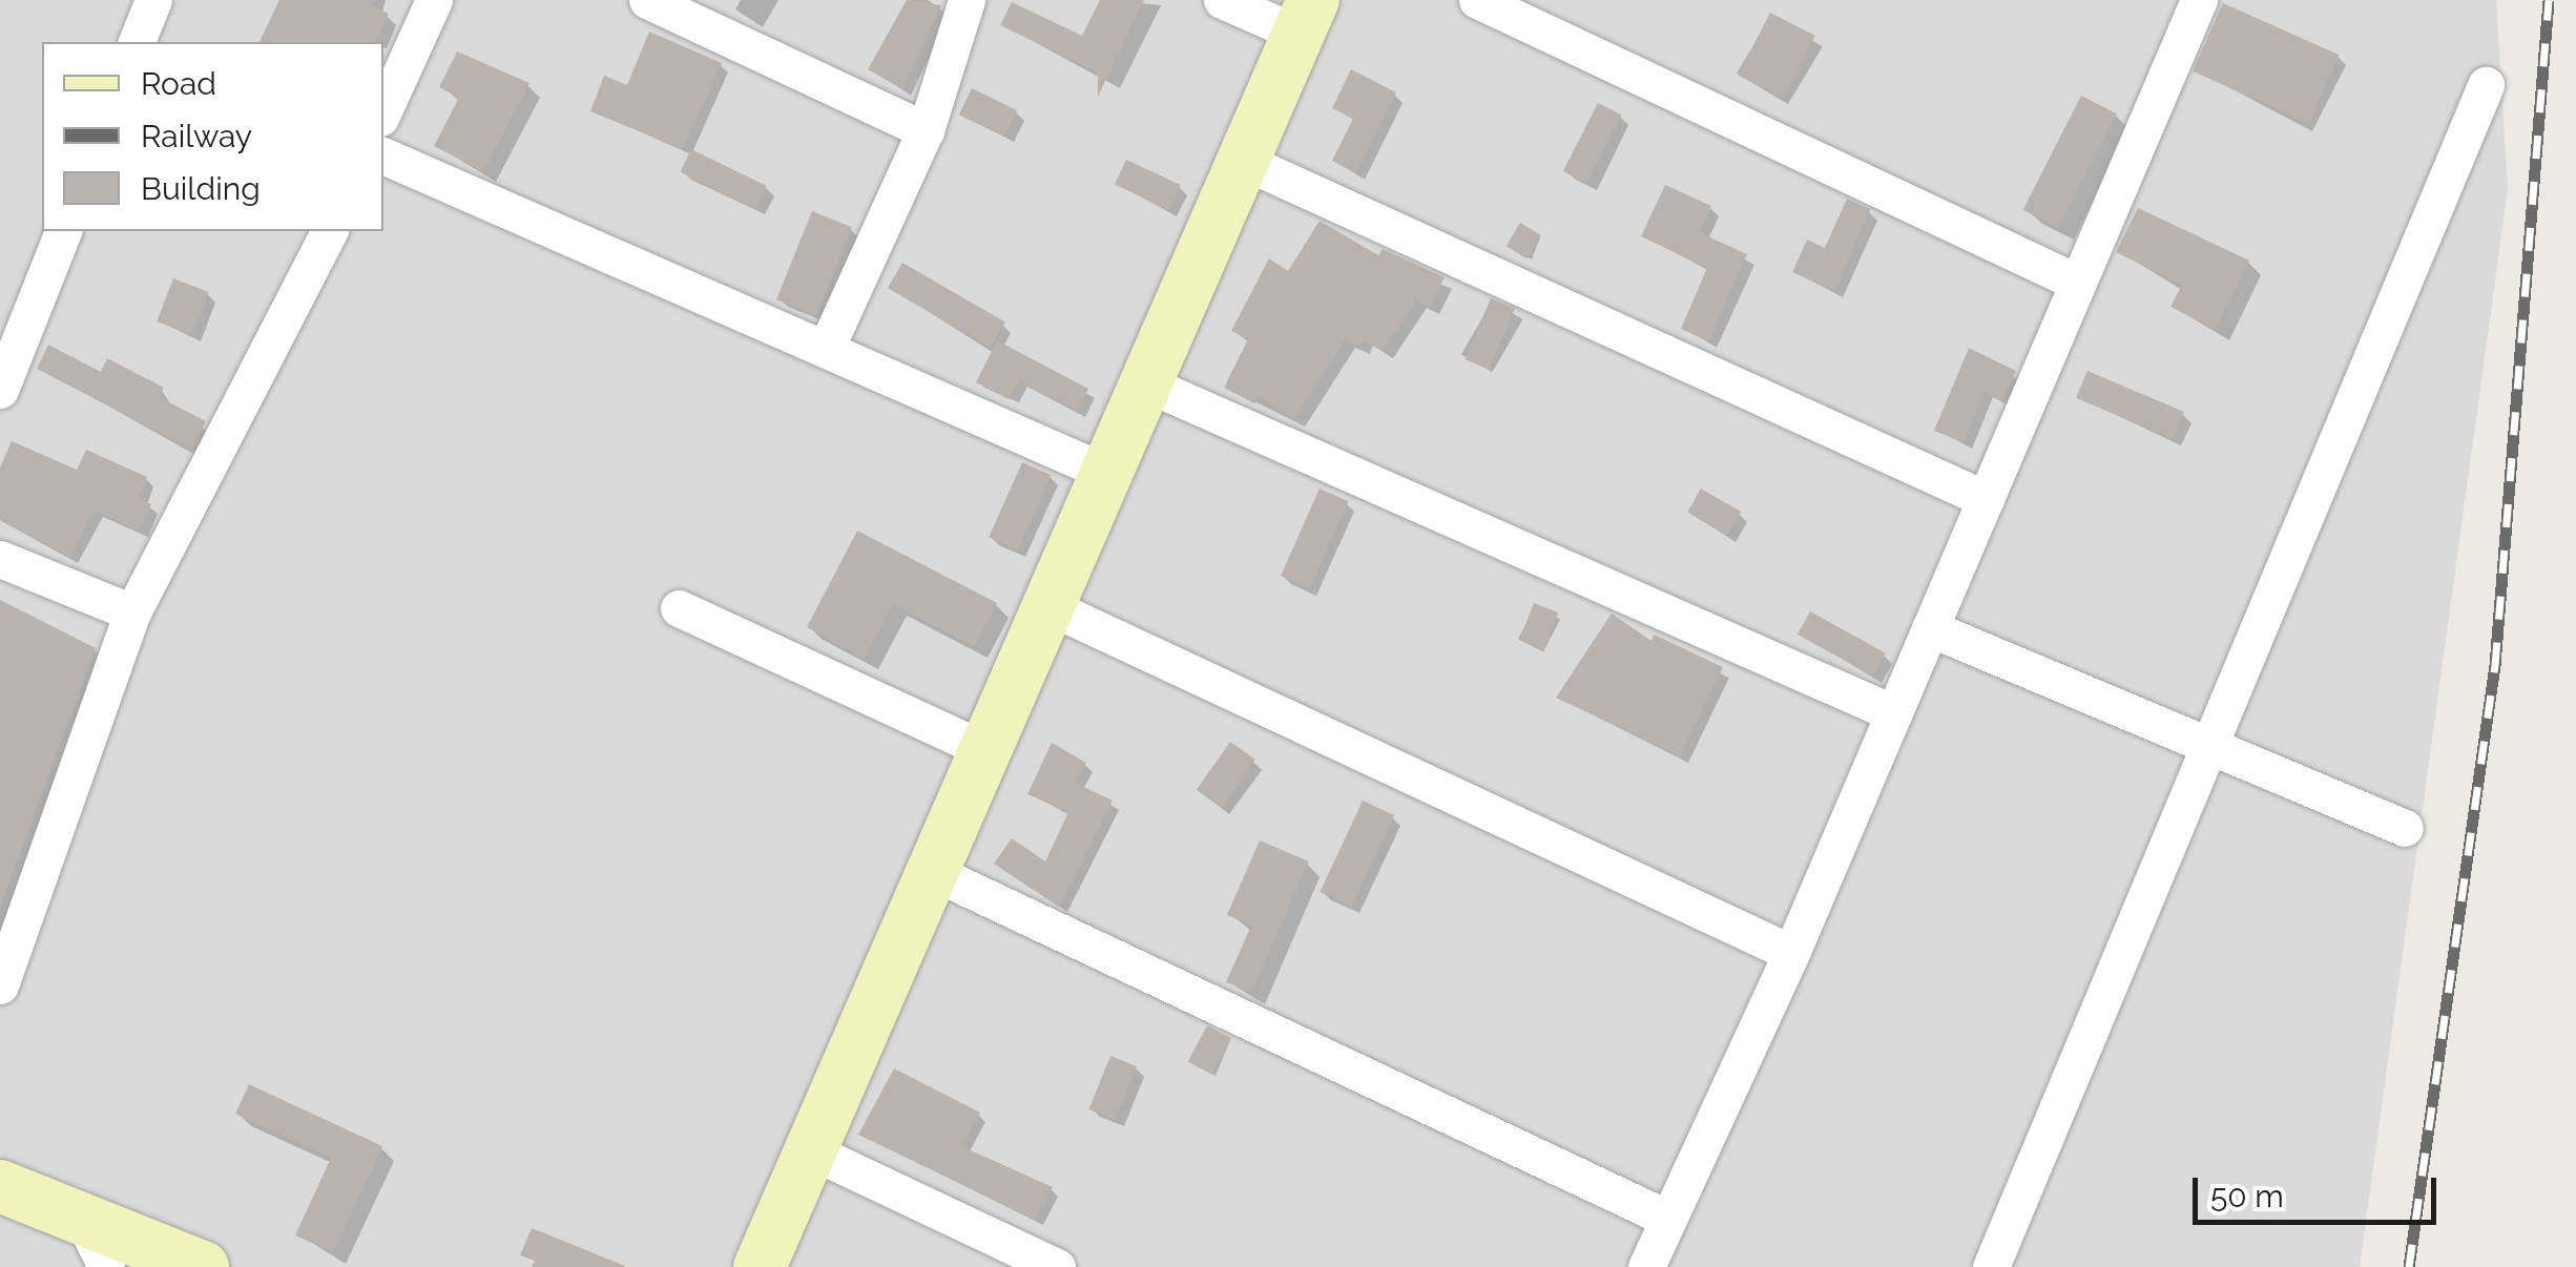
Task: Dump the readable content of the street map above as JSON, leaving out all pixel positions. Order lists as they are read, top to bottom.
{
  "legend": ["Road", "Railway", "Building"],
  "scale_bar": "50 m"
}
